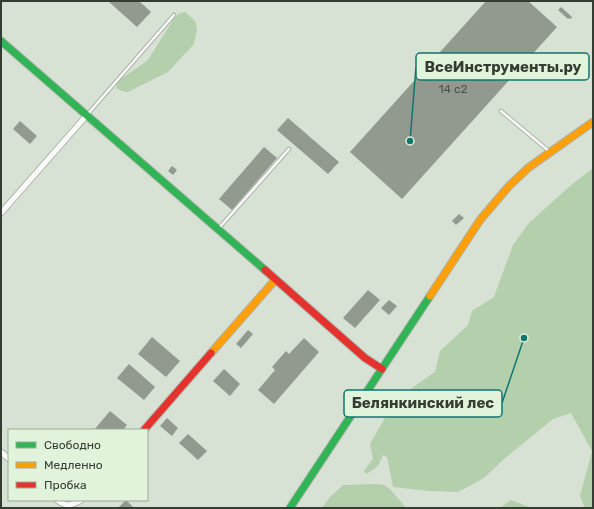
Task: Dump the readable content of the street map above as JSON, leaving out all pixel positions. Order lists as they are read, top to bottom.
{
  "places": ["ВсеИнструменты.ру", "Белянкинский лес"],
  "house_numbers": ["14 с2"],
  "legend": ["Свободно", "Медленно", "Пробка"]
}
